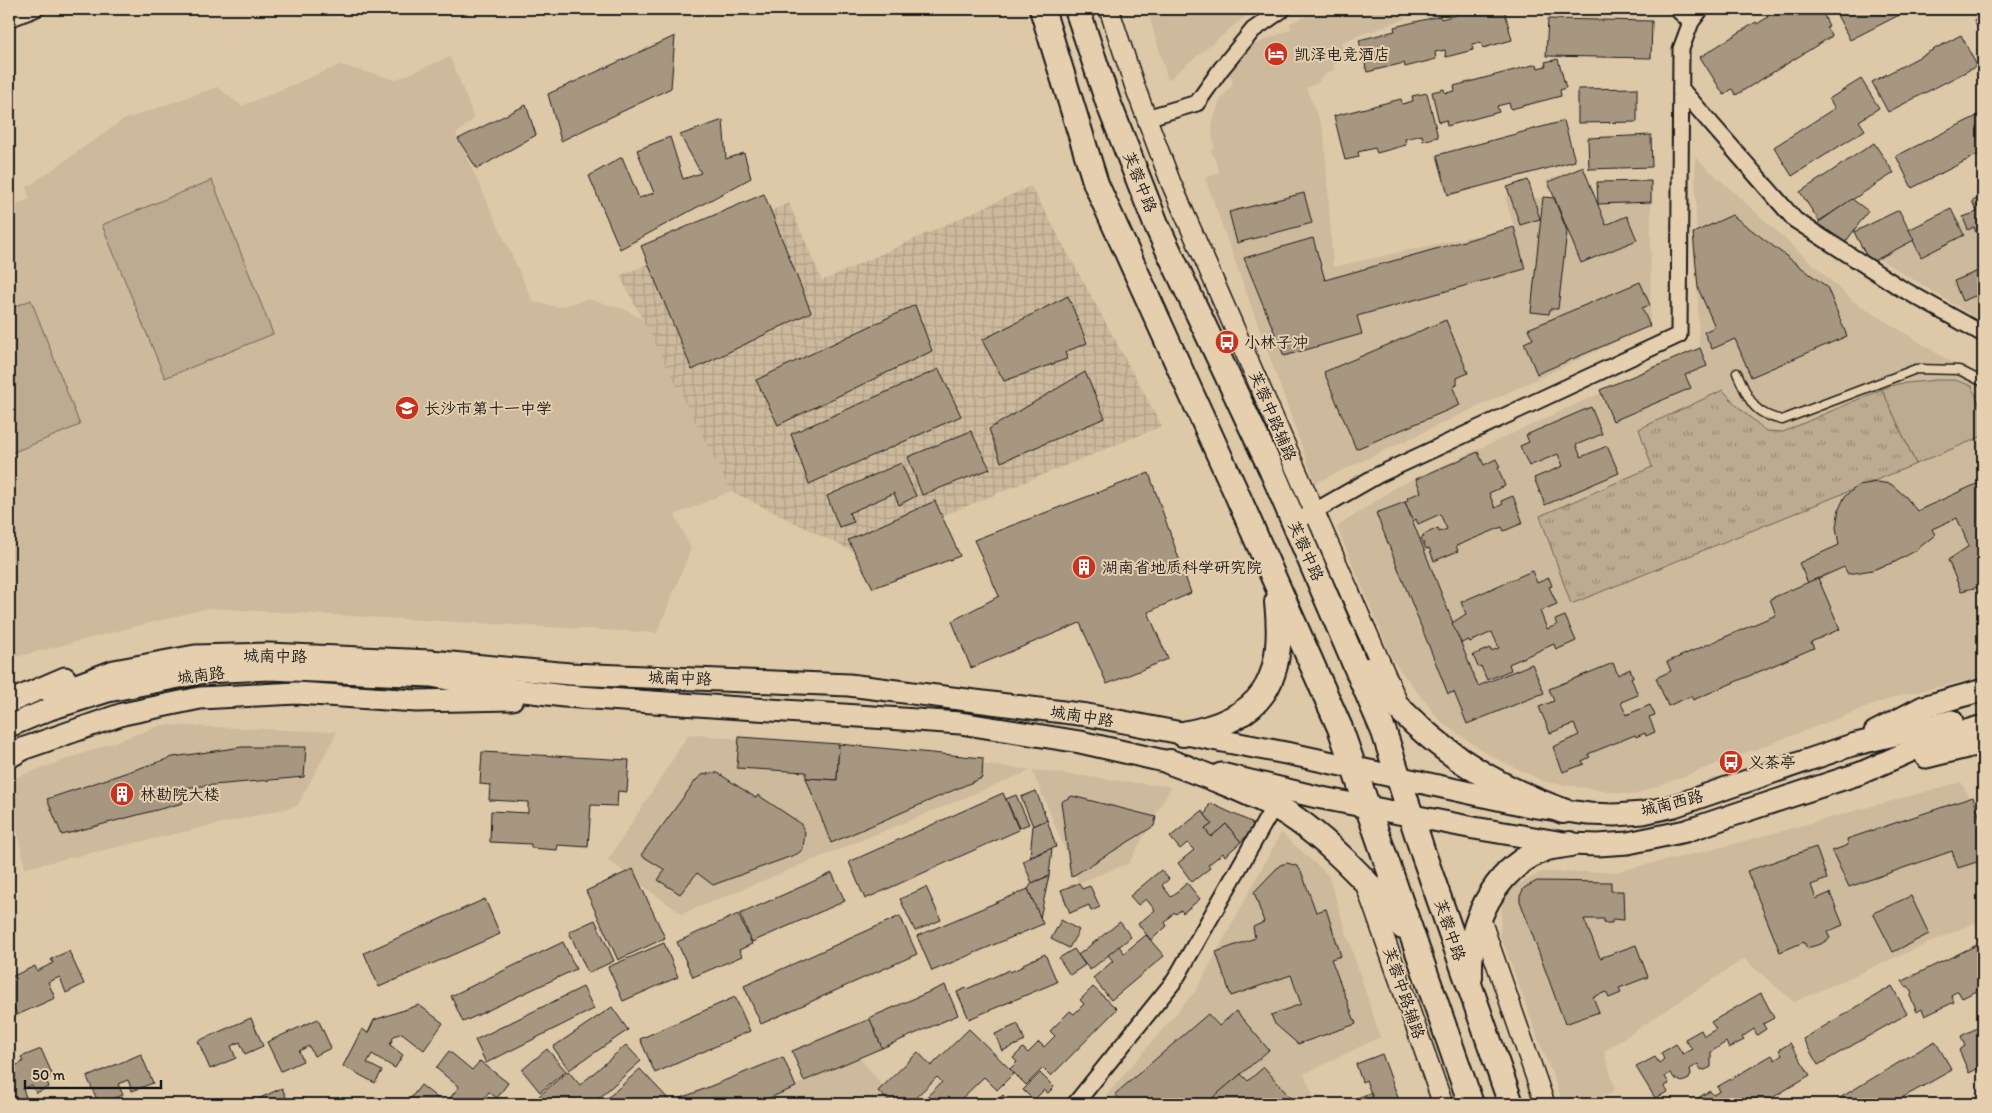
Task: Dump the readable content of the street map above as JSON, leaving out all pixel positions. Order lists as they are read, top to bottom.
{
  "streets": {
    "main road": [
      "芙蓉中路",
      "城南中路",
      "城南路",
      "城南西路"
    ],
    "street": ["芙蓉中路辅路"]
  },
  "crossings": [
    ["芙蓉中路", "城南西路"],
    ["城南中路", "城南路"],
    ["城南中路", "城南西路"]
  ],
  "places": {
    "hotel": ["凯泽电竞酒店"],
    "bus stop": ["小林子冲", "义茶亭"],
    "school or university": ["长沙市第十一中学"],
    "building": ["湖南省地质科学研究院", "林勘院大楼"]
  },
  "scale_bar": "50 m"
}
